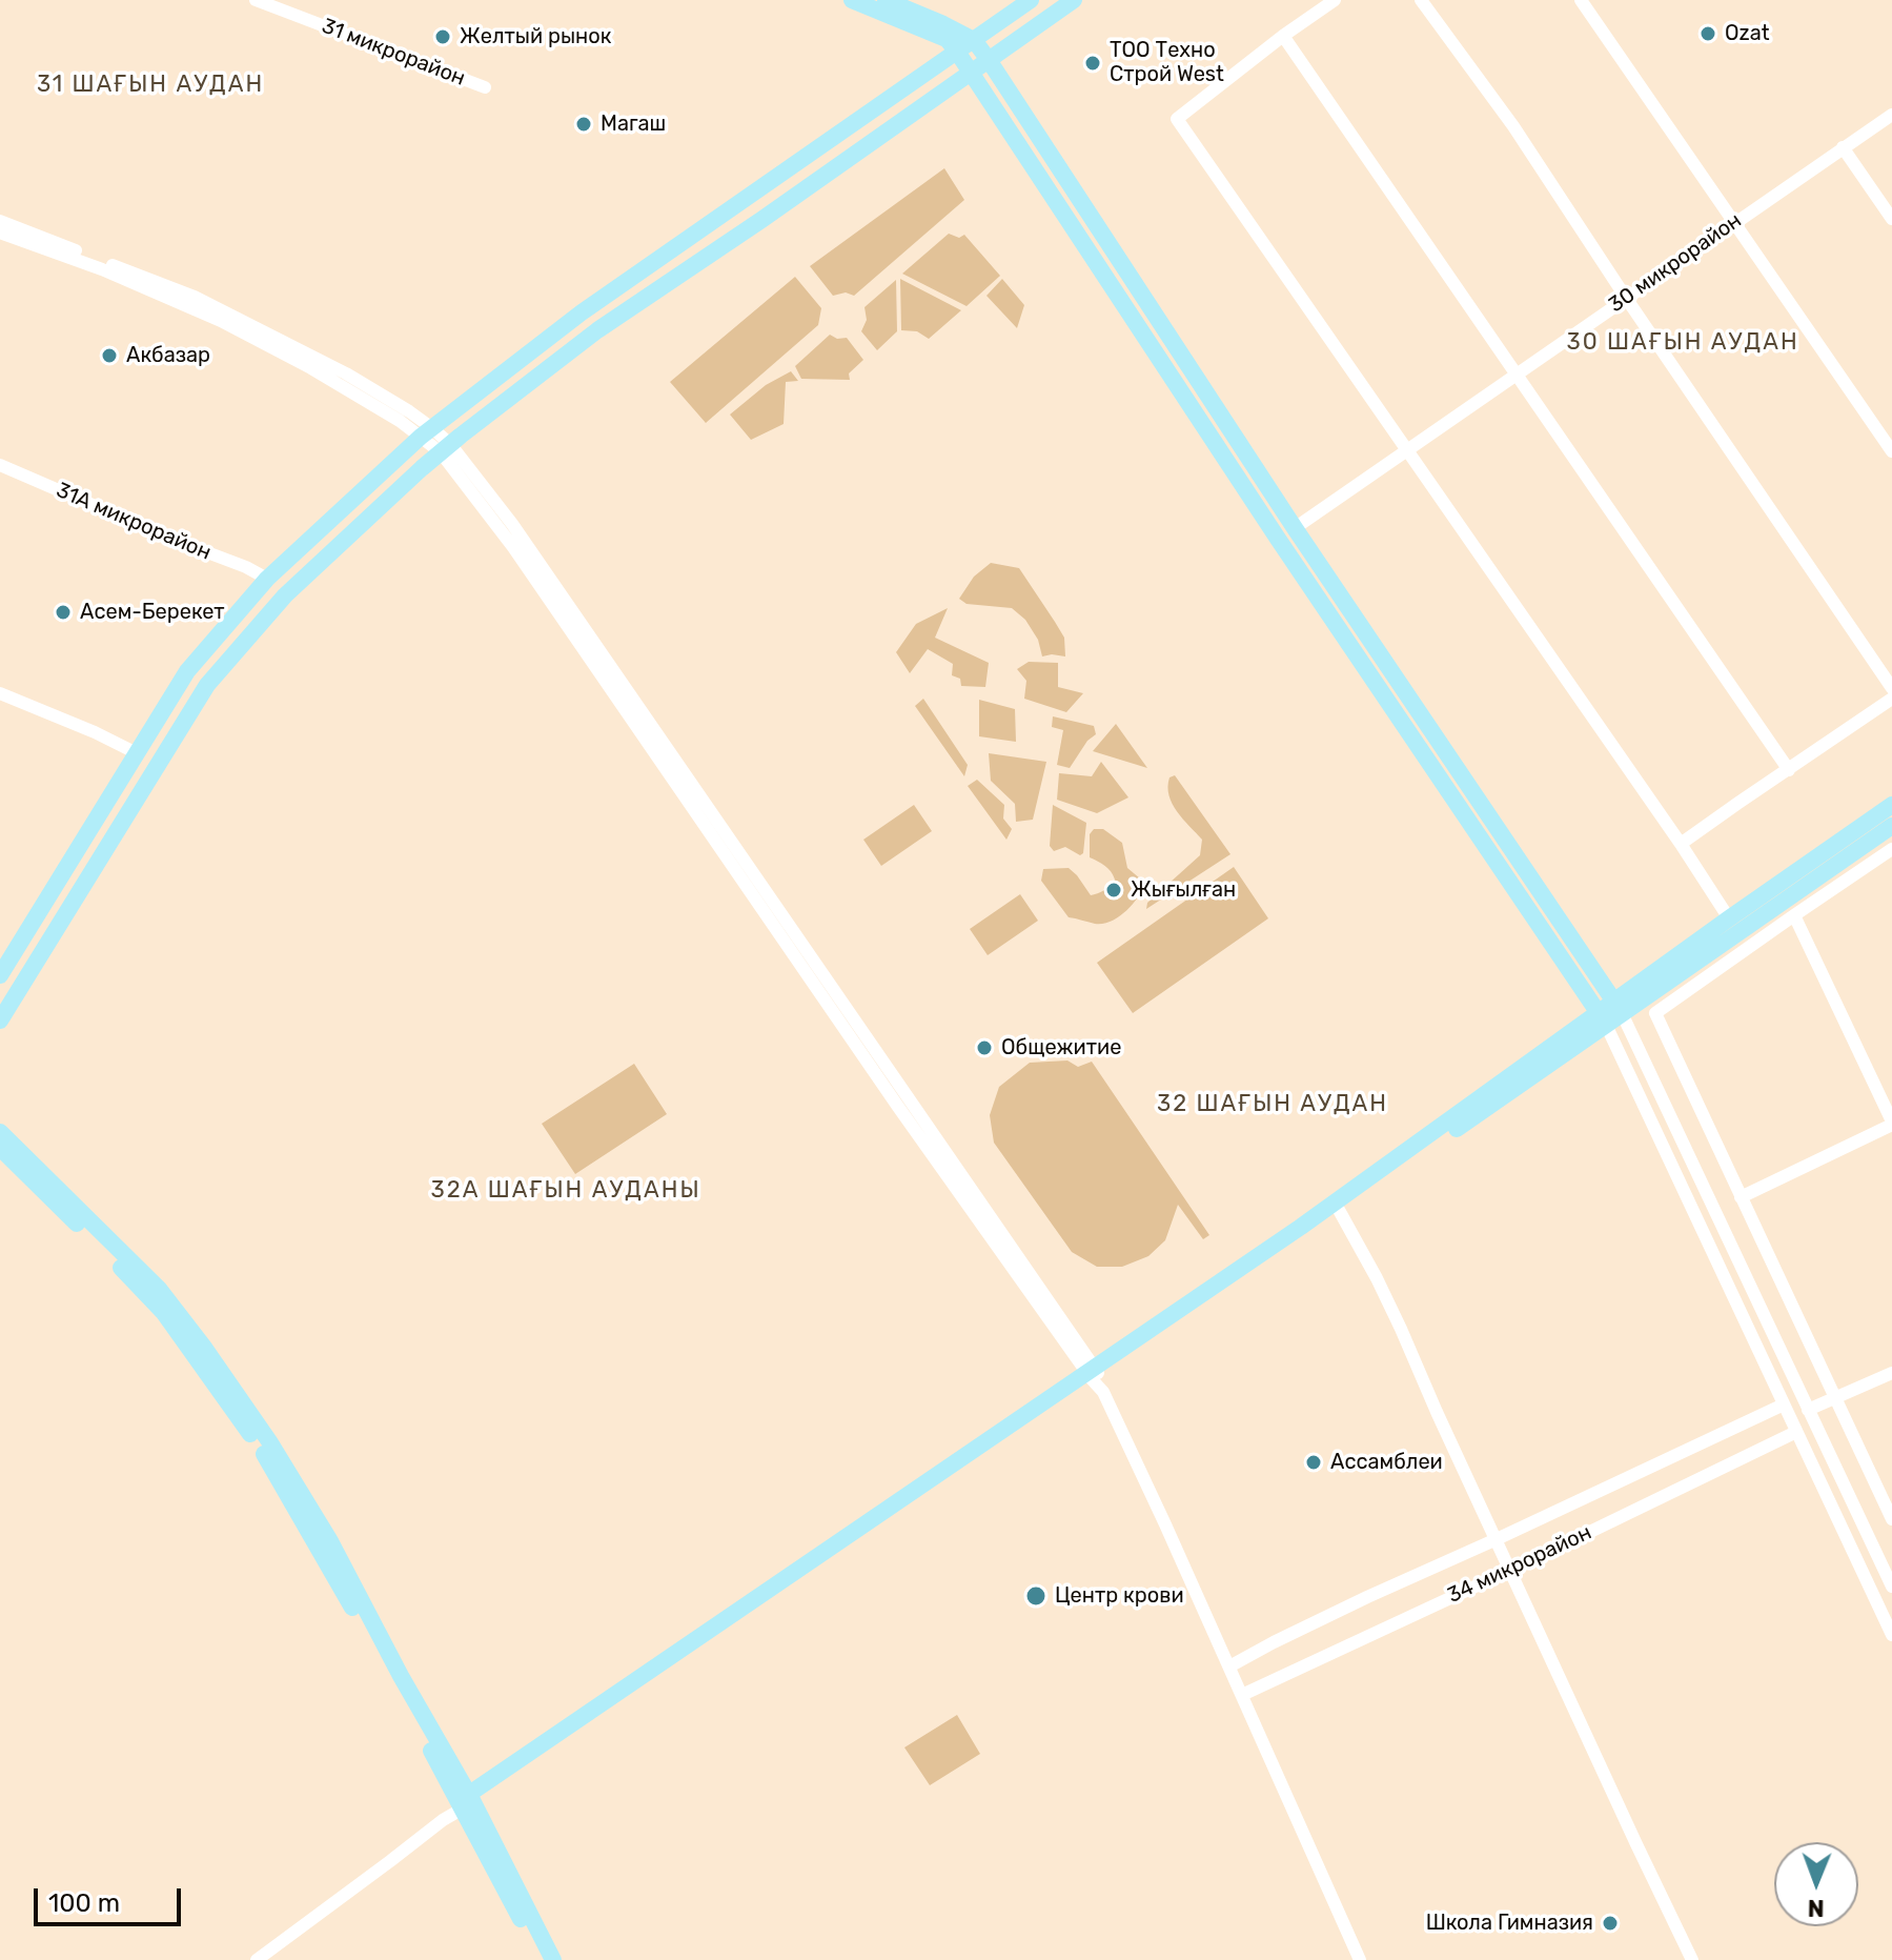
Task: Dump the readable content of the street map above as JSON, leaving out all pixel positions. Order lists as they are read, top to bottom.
{
  "streets": {
    "street": [
      "31 микрорайон",
      "30 микрорайон",
      "31А микрорайон",
      "34 микрорайон"
    ]
  },
  "districts": [
    "31 ШАҒЫН АУДАН",
    "30 ШАҒЫН АУДАН",
    "32 ШАҒЫН АУДАН",
    "32А ШАҒЫН АУДАНЫ"
  ],
  "places": [
    "Ozat",
    "Желтый рынок",
    "ТОО Техно Строй West",
    "Магаш",
    "Акбазар",
    "Асем-Берекет",
    "Жығылған",
    "Общежитие",
    "Ассамблеи",
    "Центр крови",
    "Школа Гимназия"
  ],
  "scale_bar": "100 m",
  "north": "bottom"
}
